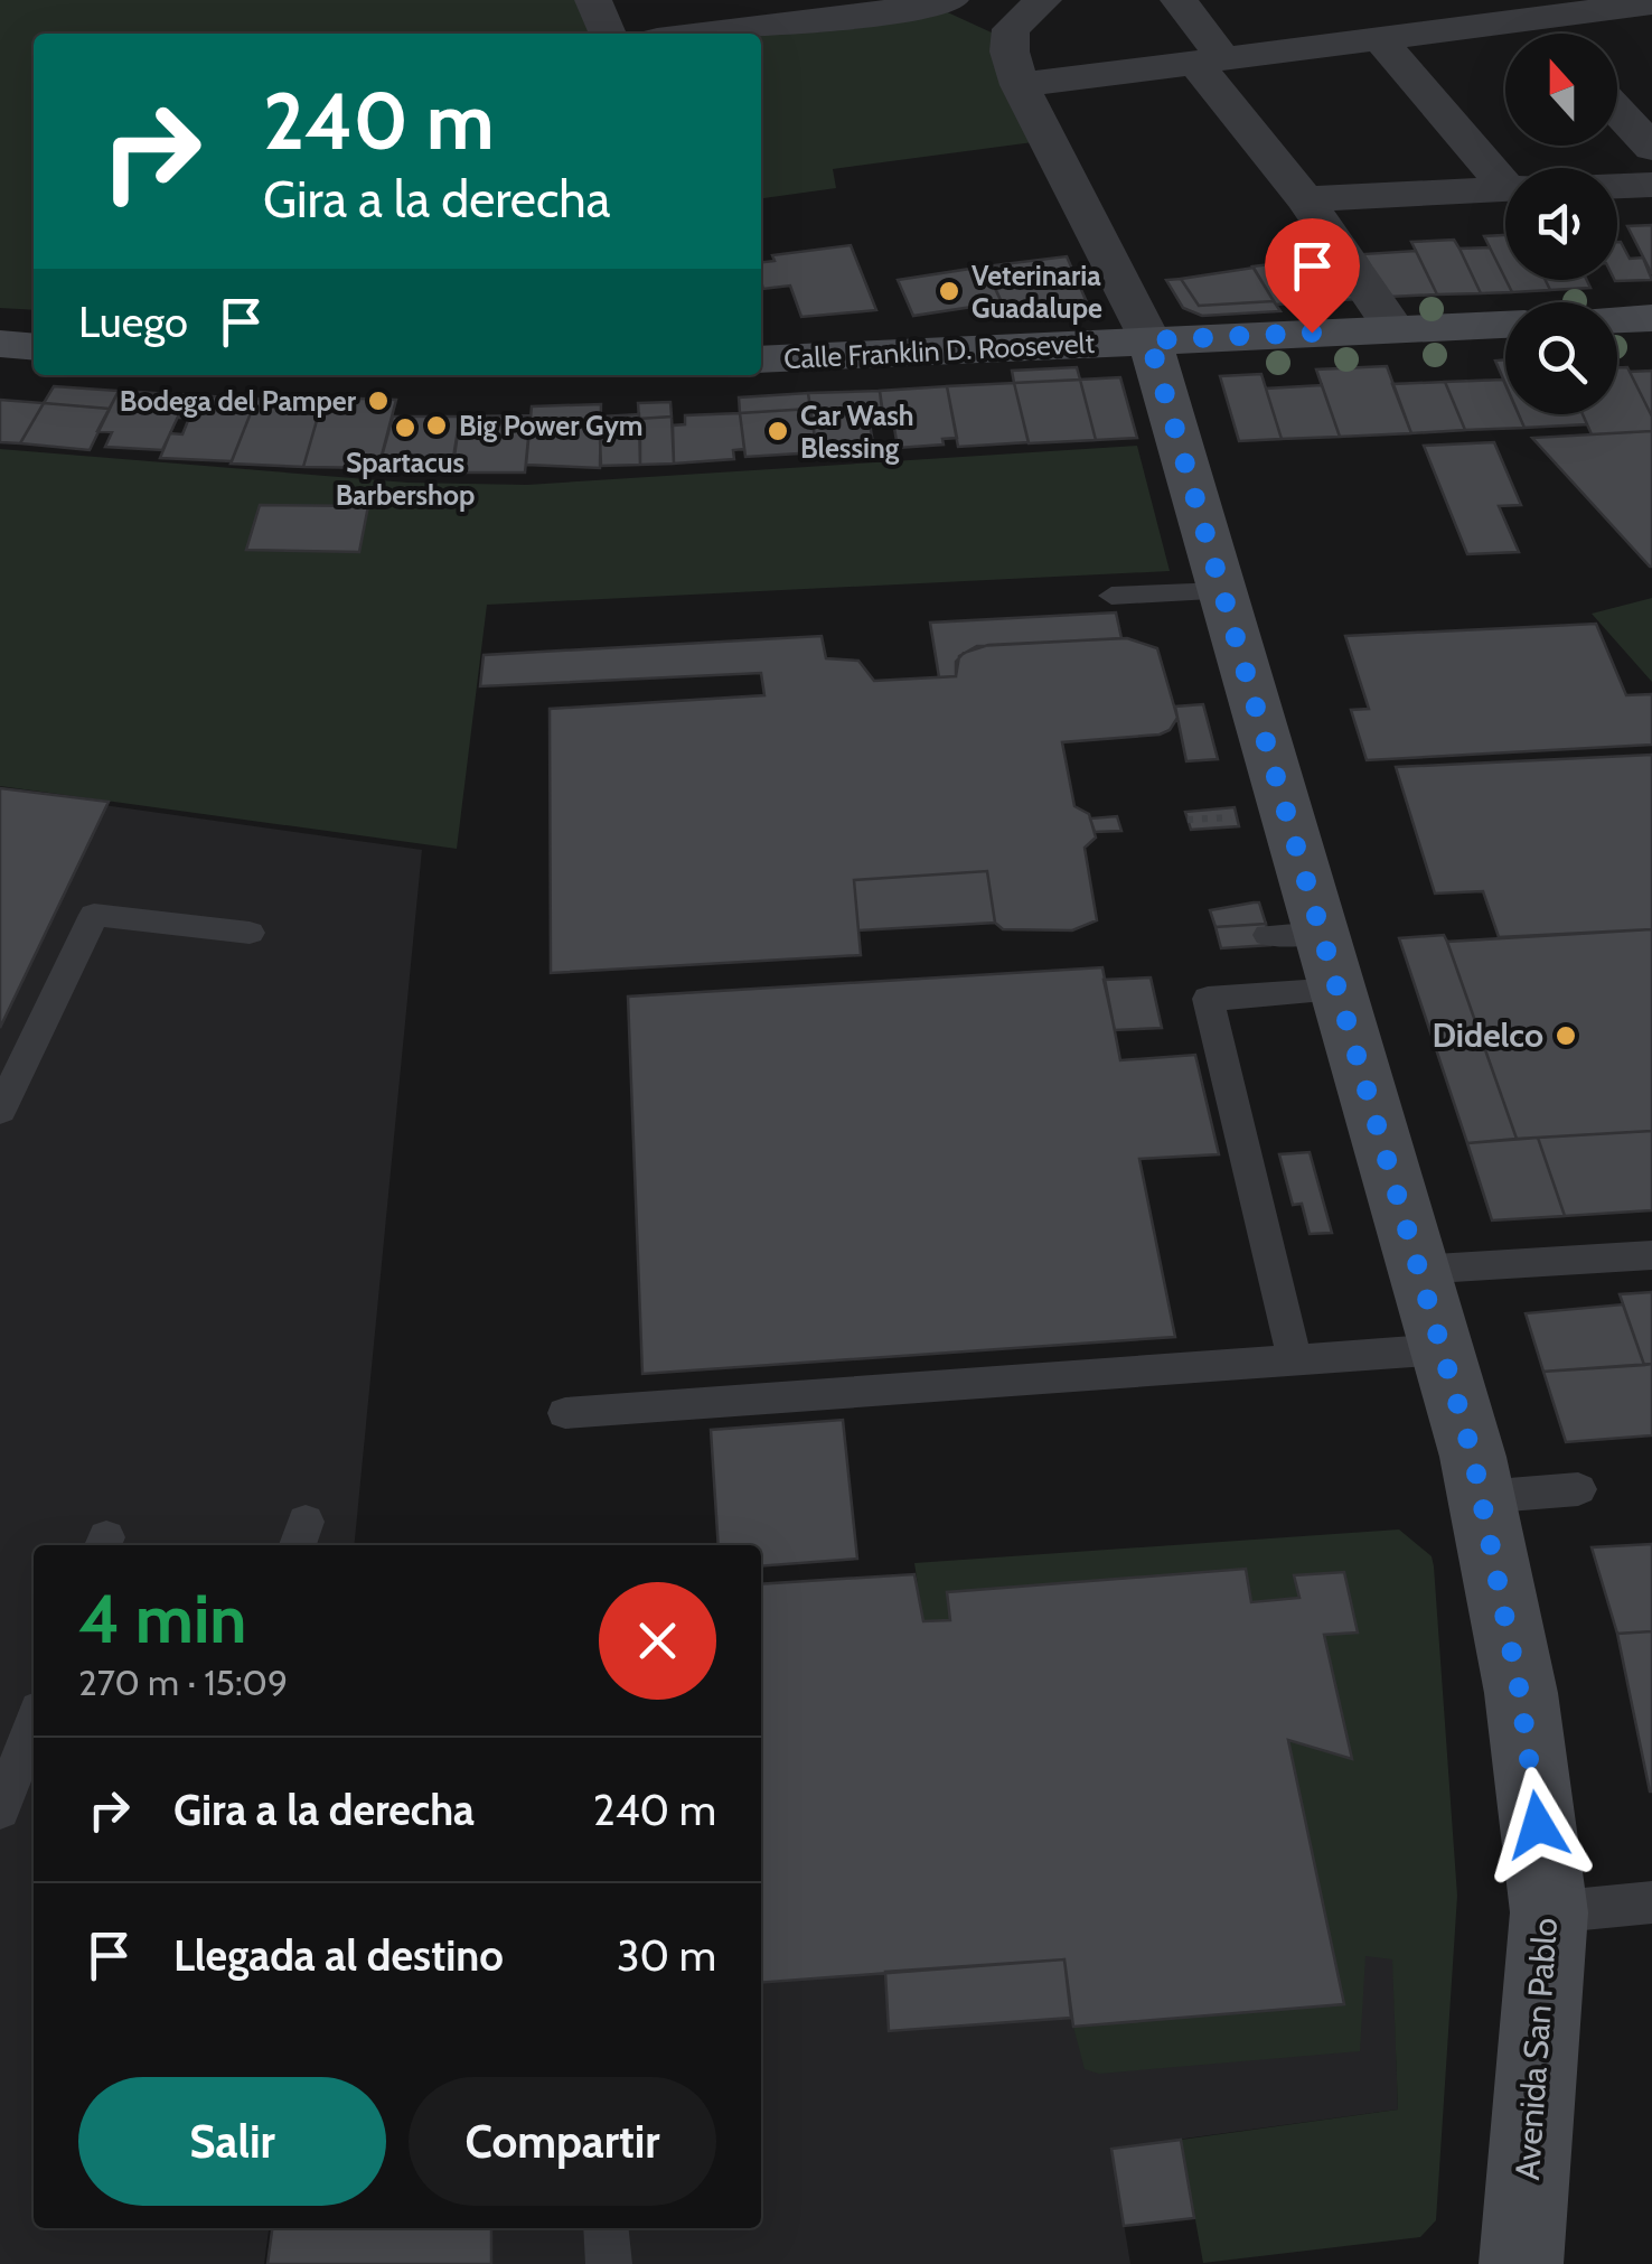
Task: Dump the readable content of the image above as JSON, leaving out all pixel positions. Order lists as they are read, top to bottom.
{
  "streets": {
    "street": ["Calle Franklin D. Roosevelt", "Avenida San Pablo"]
  },
  "crossings": [
    ["Calle Franklin D. Roosevelt", "Avenida San Pablo"]
  ],
  "places": [
    "Veterinaria Guadalupe",
    "Bodega del Pamper",
    "Big Power Gym",
    "Spartacus Barbershop",
    "Car Wash Blessing",
    "Didelco"
  ],
  "north": "top",
  "page": {
    "turn": ["240 m", "Gira a la derecha"],
    "then": "Luego",
    "heading": ["4 min", "270 m · 15:09"],
    "list": [
      {
        "name": "Gira a la derecha",
        "value": "240 m"
      },
      {
        "name": "Llegada al destino",
        "value": "30 m"
      }
    ],
    "buttons": ["Salir", "Compartir"]
  }
}
